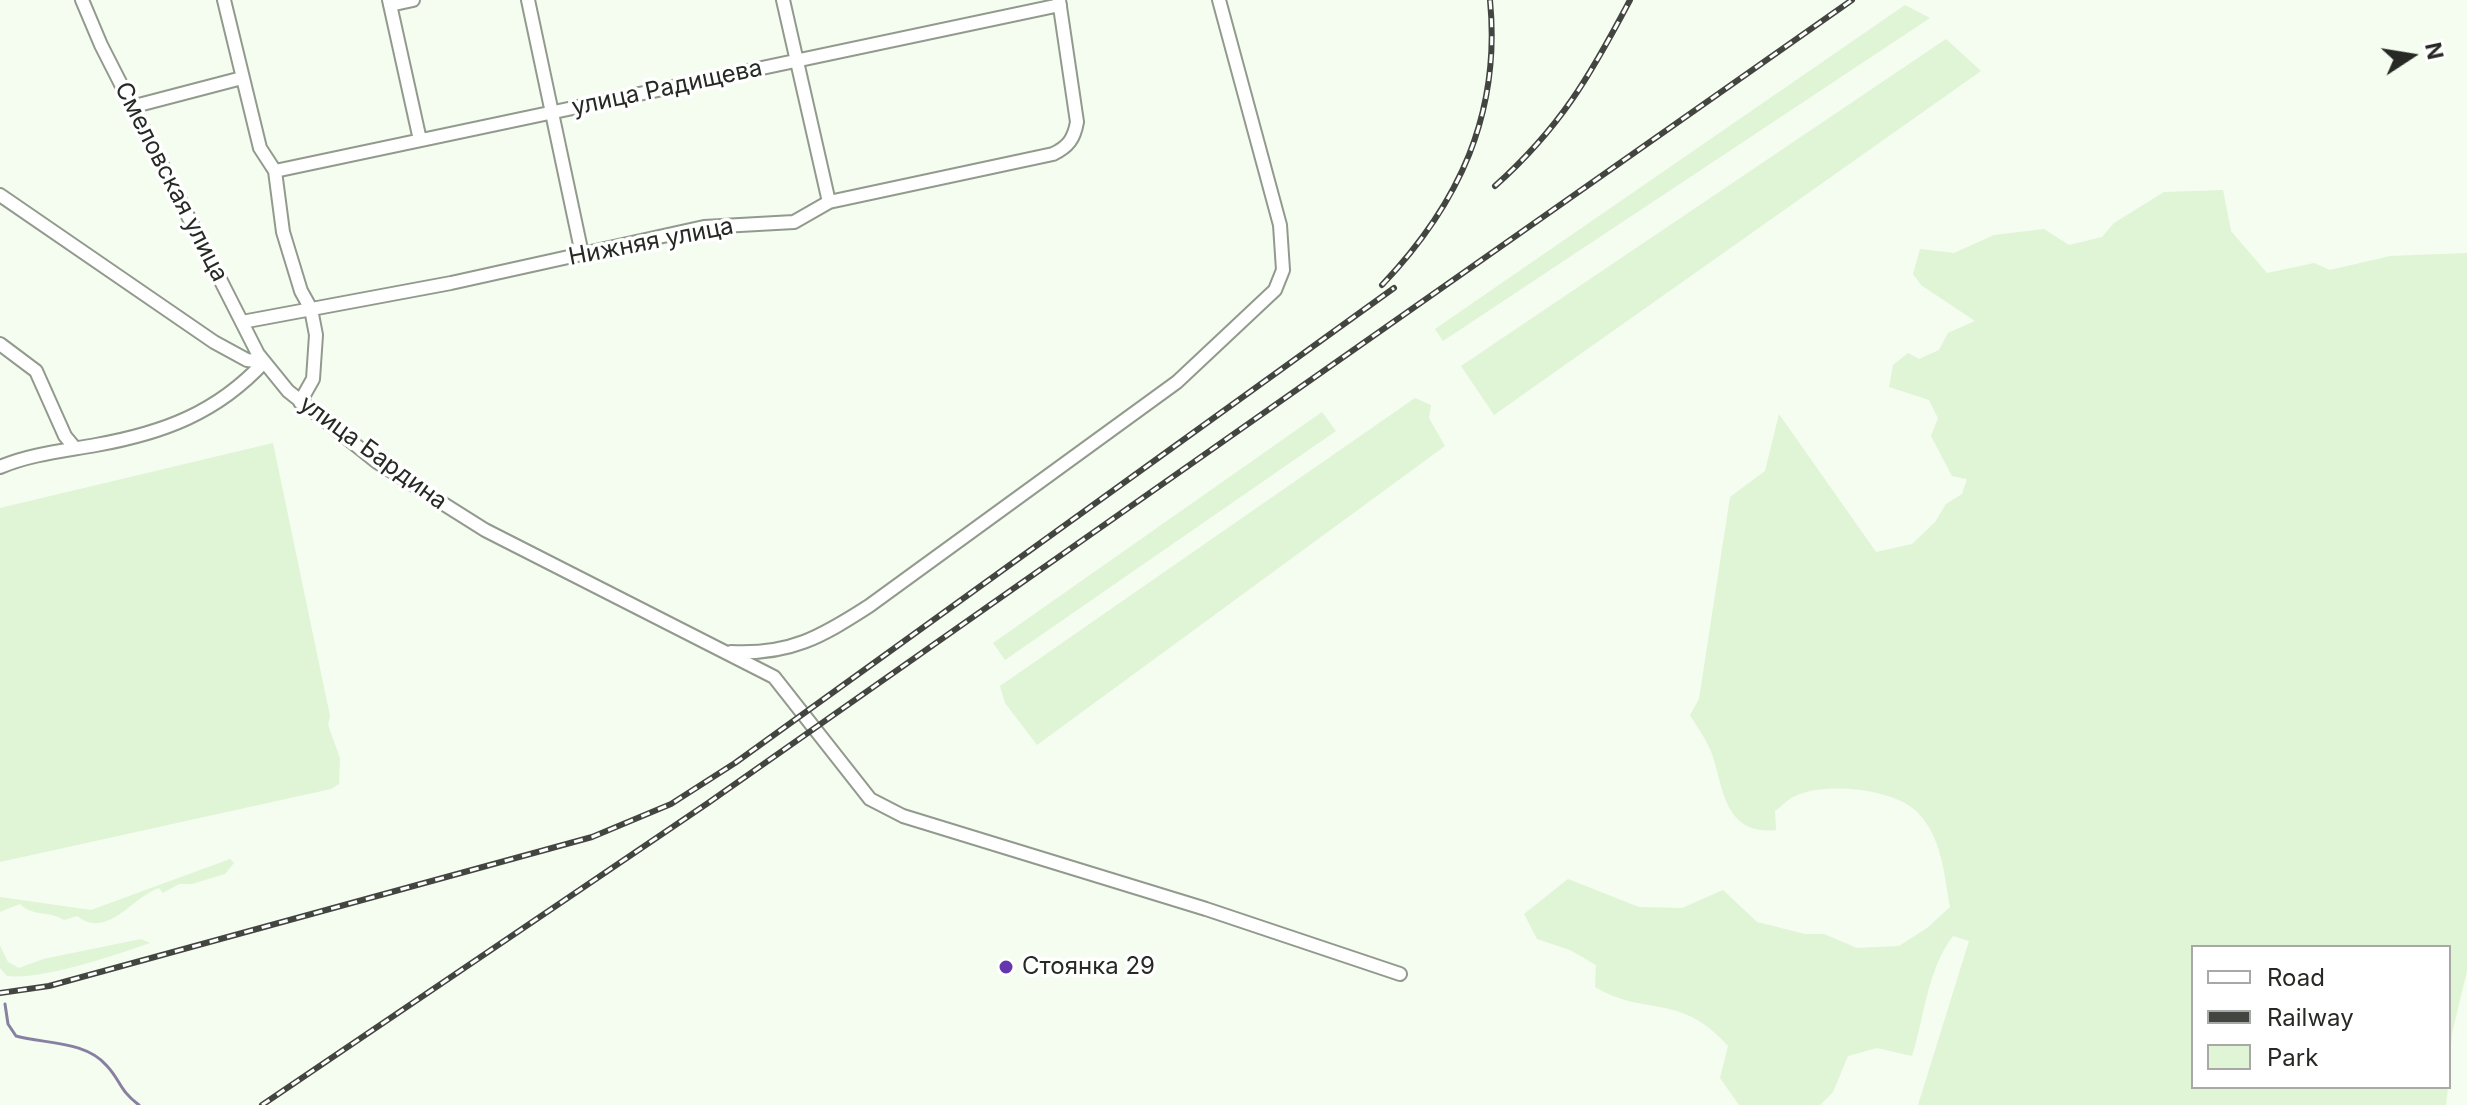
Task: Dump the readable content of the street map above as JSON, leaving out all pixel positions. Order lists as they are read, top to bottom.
{
  "streets": {
    "street": [
      "улица Радищева",
      "Смеловская улица",
      "Нижняя улица",
      "улица Бардина"
    ]
  },
  "crossings": [
    ["улица Радищева", "Нижняя улица"],
    ["Смеловская улица", "Нижняя улица"],
    ["Смеловская улица", "улица Бардина"]
  ],
  "places": ["Стоянка 29"],
  "legend": ["Road", "Railway", "Park"],
  "north": "right"
}
